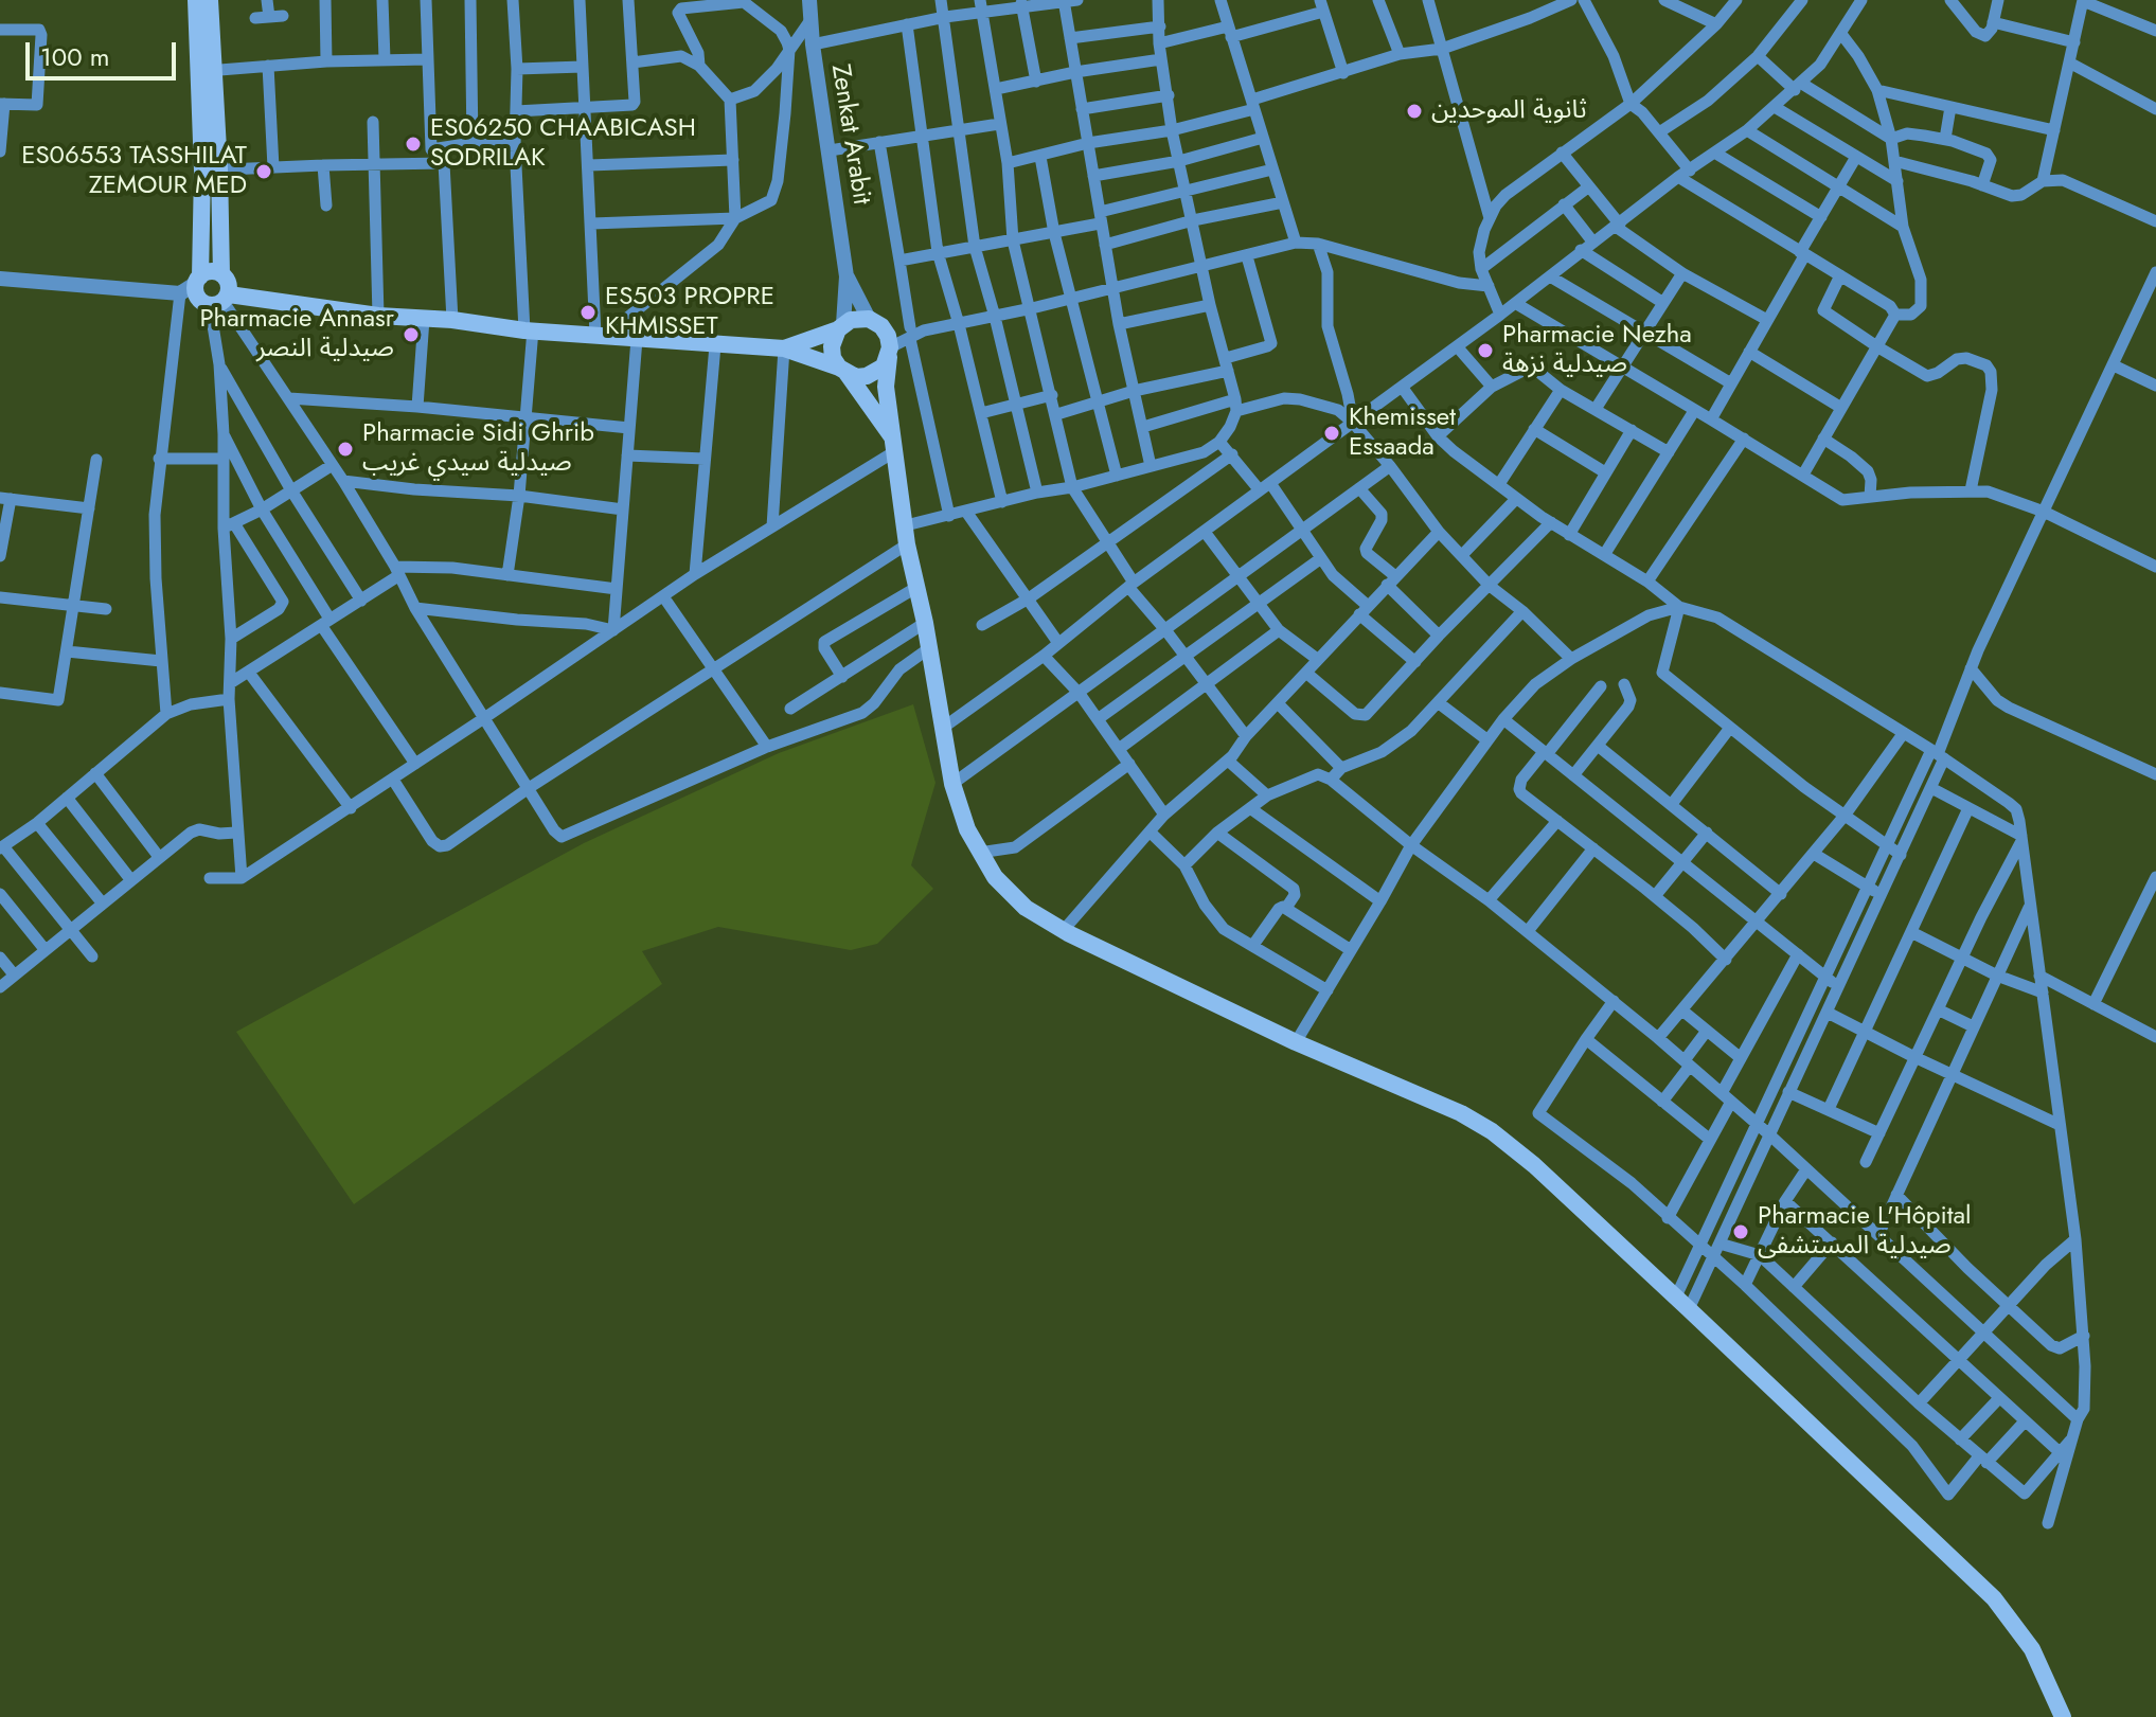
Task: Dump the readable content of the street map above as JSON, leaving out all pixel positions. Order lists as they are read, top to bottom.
{
  "streets": {
    "street": ["Zenkat Arabit"]
  },
  "places": [
    "ثانوية الموحدين",
    "ES06250 CHAABICASH SODRILAK",
    "ES06553 TASSHILAT ZEMOUR MED",
    "ES503 PROPRE KHMISSET",
    "Pharmacie Annasr صيدلية النصر",
    "Pharmacie Nezha صيدلية نزهة",
    "Khemisset Essaada",
    "Pharmacie Sidi Ghrib صيدلية سيدي غريب",
    "Pharmacie L'Hôpital صيدلية المستشفى"
  ],
  "scale_bar": "100 m"
}
